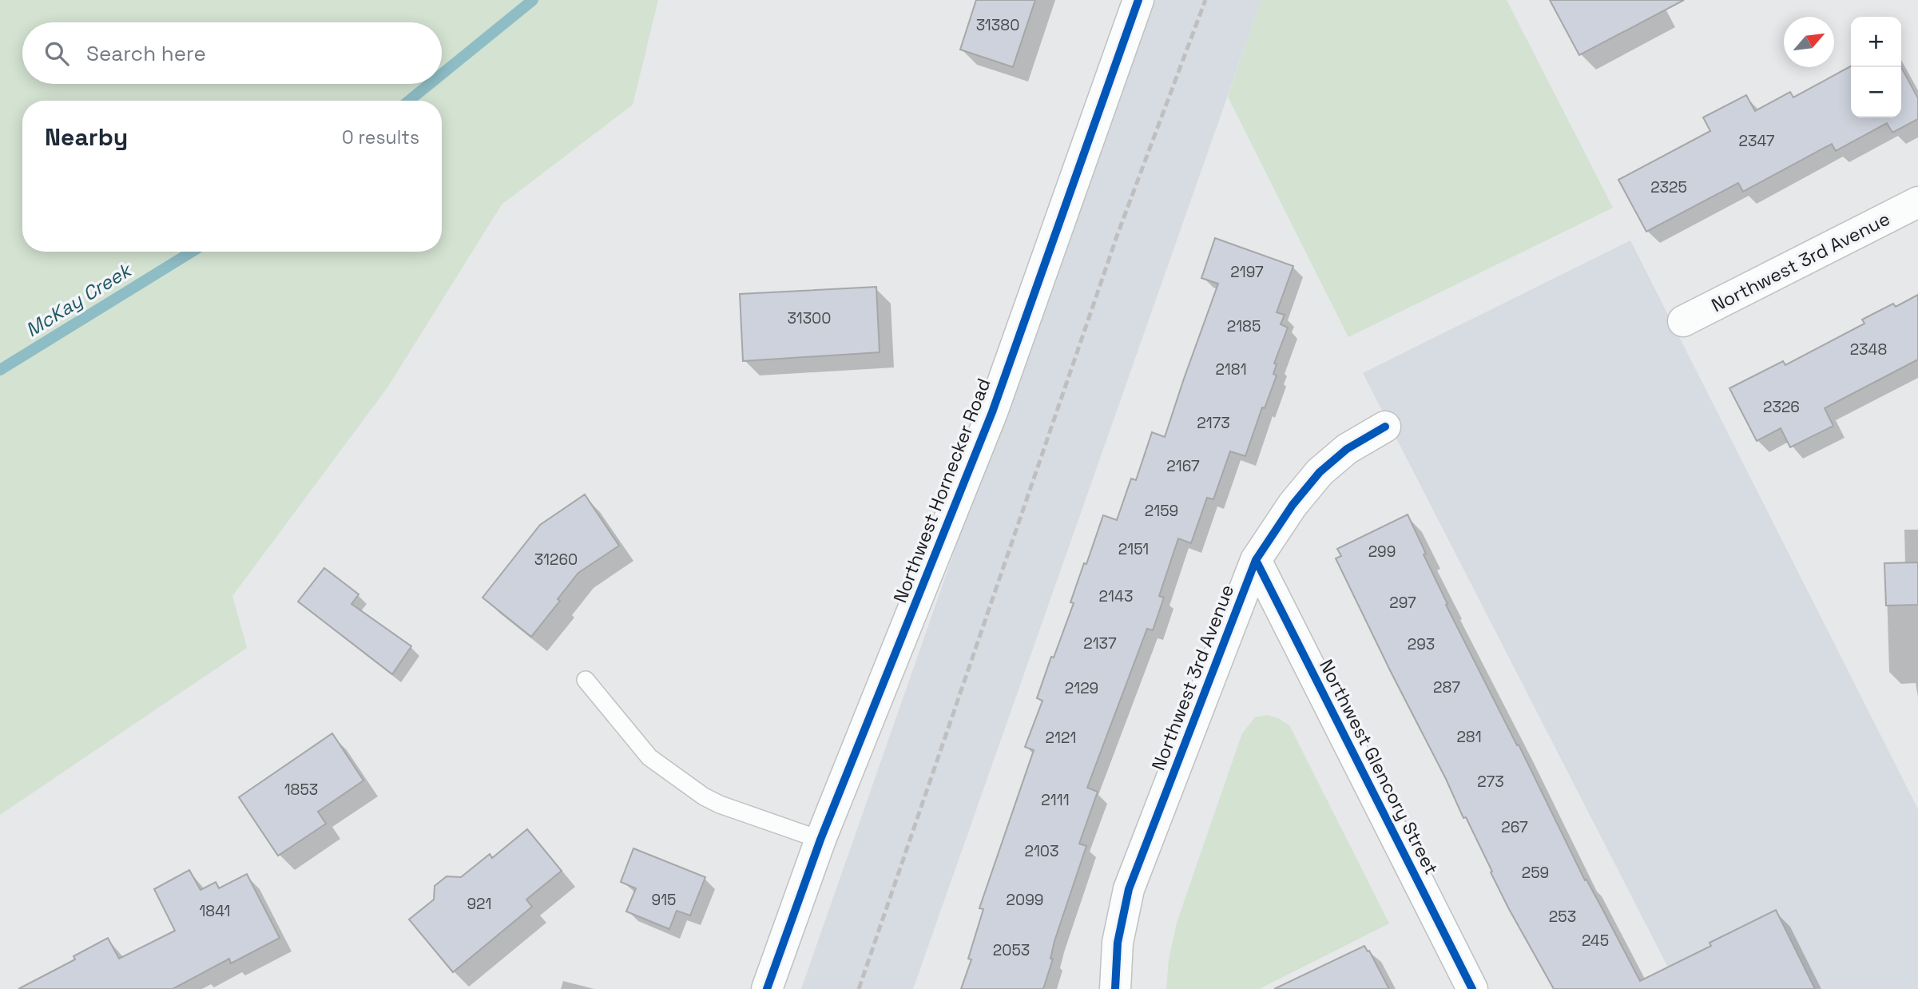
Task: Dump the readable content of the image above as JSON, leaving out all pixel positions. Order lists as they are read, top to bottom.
{
  "streets": {
    "street": ["Northwest 3rd Avenue", "Northwest Hornecker Road", "Northwest Glencory Street"]
  },
  "crossings": [
    ["Northwest 3rd Avenue", "Northwest Glencory Street"]
  ],
  "water": ["McKay Creek"],
  "house_numbers": [
    "31380",
    "2347",
    "2325",
    "2197",
    "31300",
    "2185",
    "2348",
    "2181",
    "2326",
    "2173",
    "2167",
    "2159",
    "2151",
    "299",
    "31260",
    "2143",
    "297",
    "2137",
    "293",
    "287",
    "2129",
    "281",
    "2121",
    "273",
    "1853",
    "2111",
    "267",
    "2103",
    "259",
    "915",
    "2099",
    "921",
    "1841",
    "253",
    "245",
    "2053"
  ],
  "north": "top right",
  "page": {
    "map_buttons": ["+", "−"],
    "search": "Search here",
    "heading": ["Nearby", "0 results"]
  }
}
